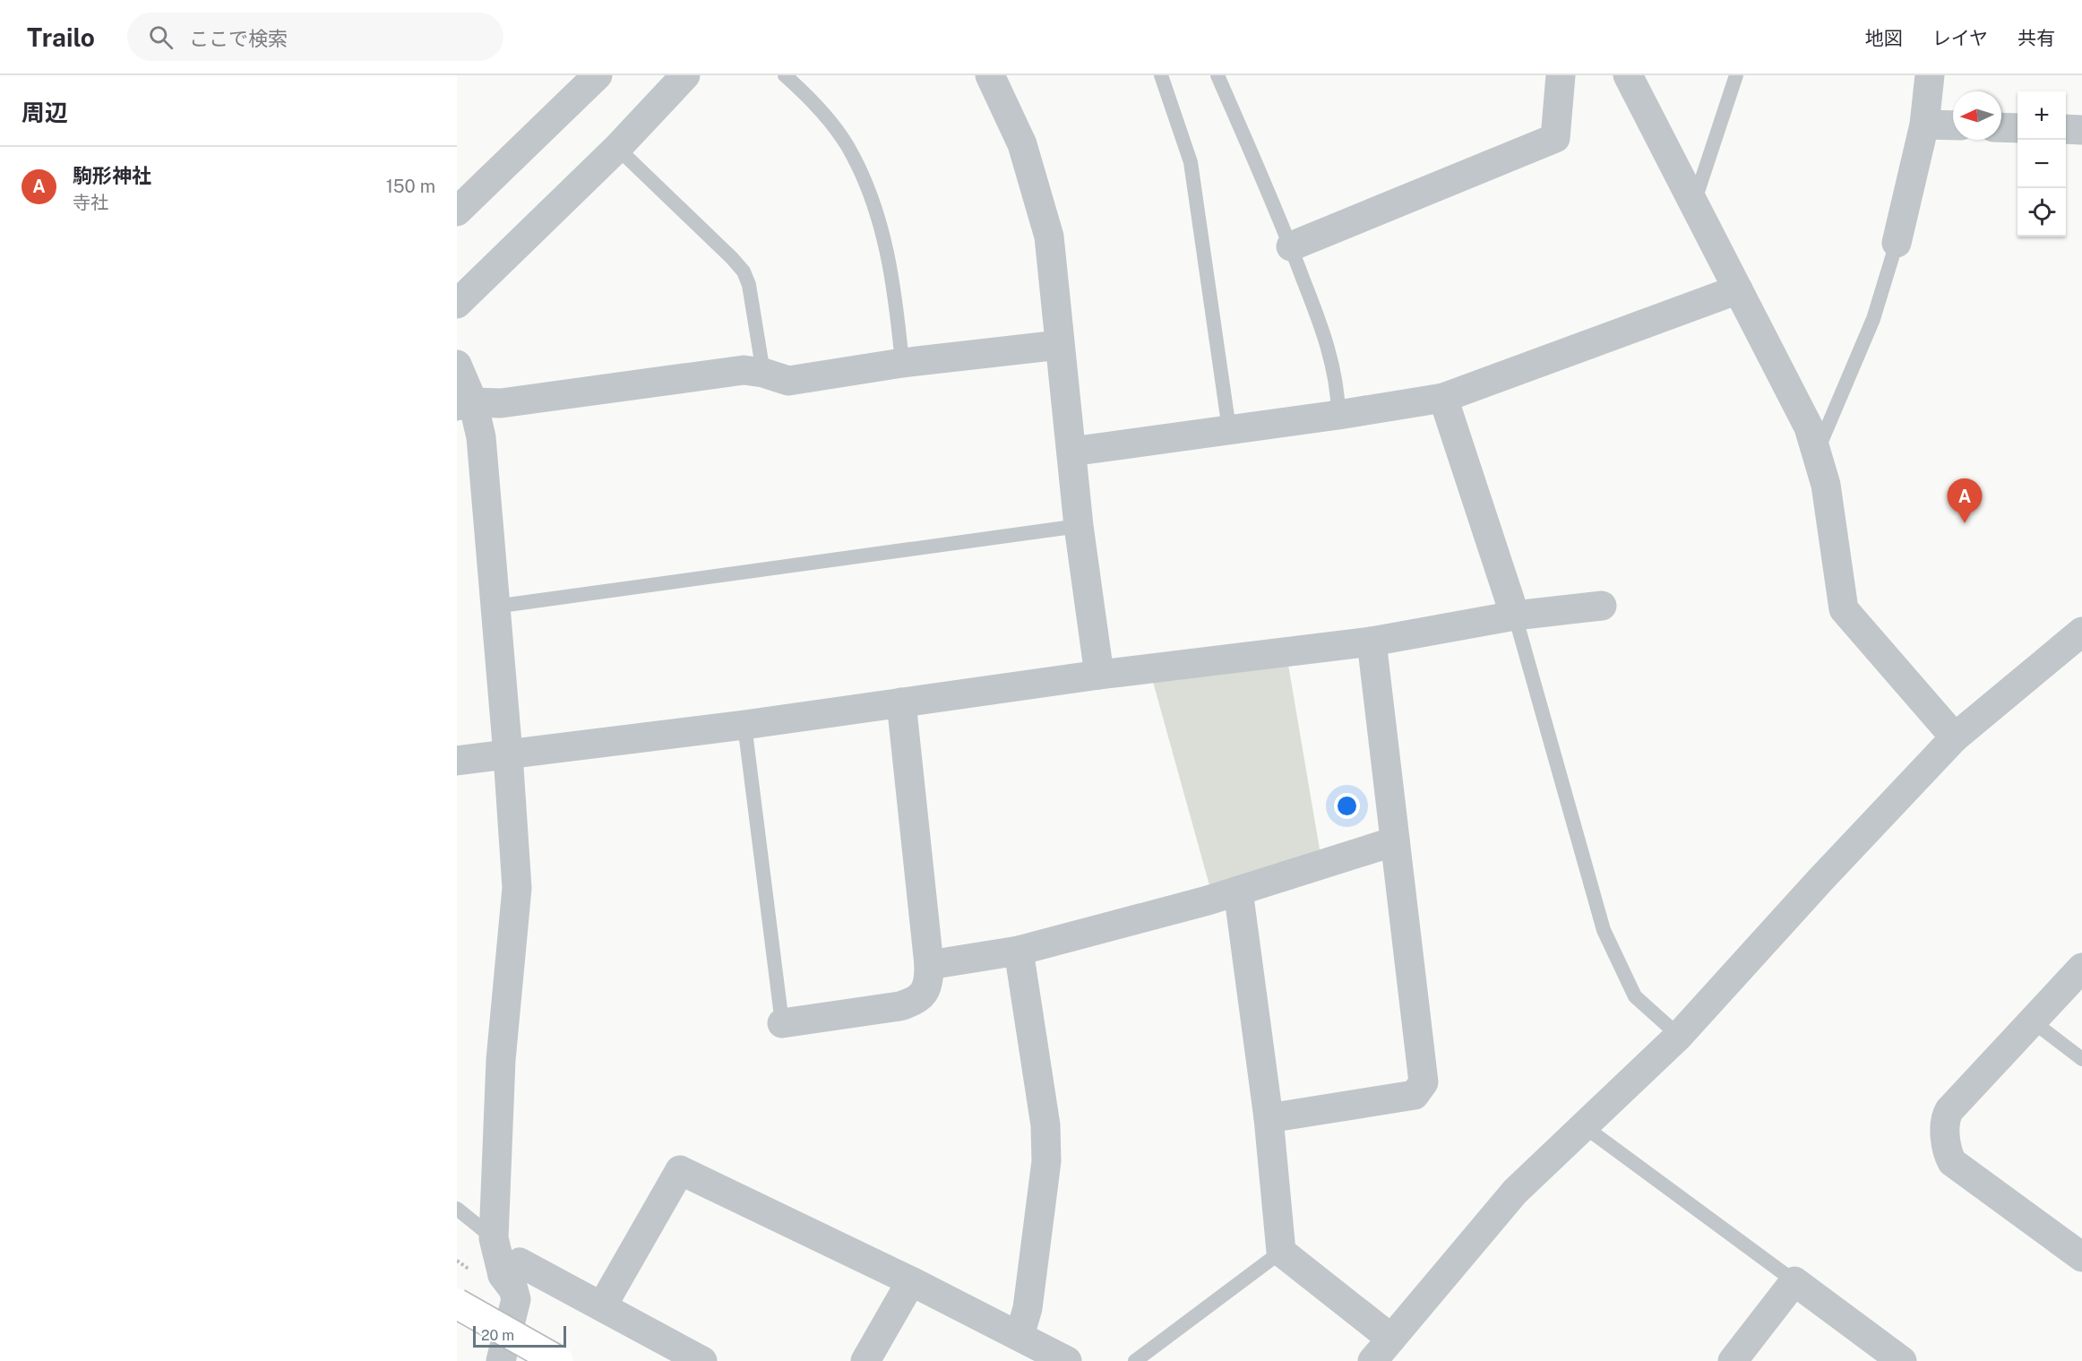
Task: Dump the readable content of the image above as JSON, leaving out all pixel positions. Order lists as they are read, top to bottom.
{
  "scale_bar": "20 m",
  "north": "left",
  "page": {
    "header": "Trailo",
    "search": "ここで検索",
    "nav": ["地図", "レイヤ", "共有"],
    "heading": "周辺",
    "map_buttons": ["+", "−"],
    "list": [
      {
        "mark": "A",
        "name": "駒形神社",
        "note": "寺社",
        "value": "150 m"
      }
    ],
    "pins": "A",
    "scale": "20 m"
  }
}
